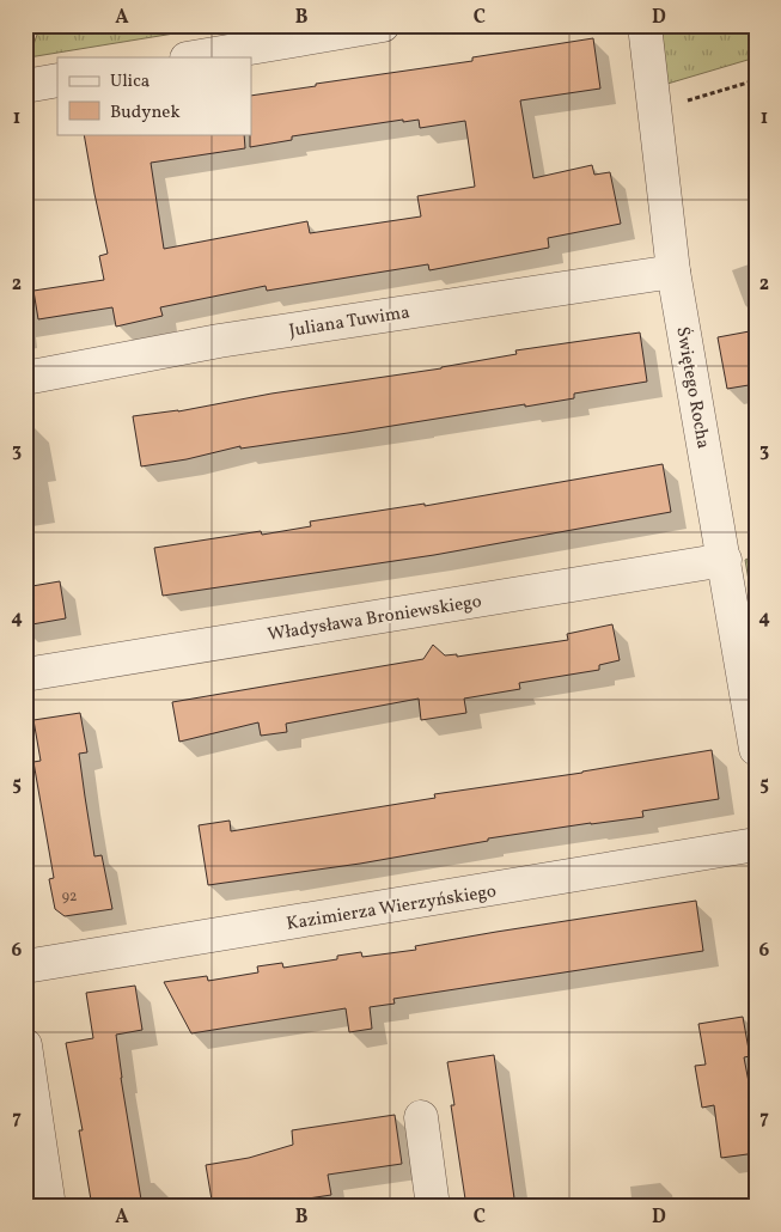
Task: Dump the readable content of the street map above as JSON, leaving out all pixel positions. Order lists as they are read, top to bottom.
{
  "streets": {
    "street": [
      "Juliana Tuwima",
      "Świętego Rocha",
      "Władysława Broniewskiego",
      "Kazimierza Wierzyńskiego"
    ]
  },
  "crossings": [
    ["Juliana Tuwima", "Świętego Rocha"],
    ["Świętego Rocha", "Władysława Broniewskiego"]
  ],
  "house_numbers": ["92"],
  "legend": ["Ulica", "Budynek"],
  "grid": {
    "columns": [
      "A",
      "B",
      "C",
      "D"
    ],
    "rows": [
      "1",
      "2",
      "3",
      "4",
      "5",
      "6",
      "7"
    ]
  }
}
